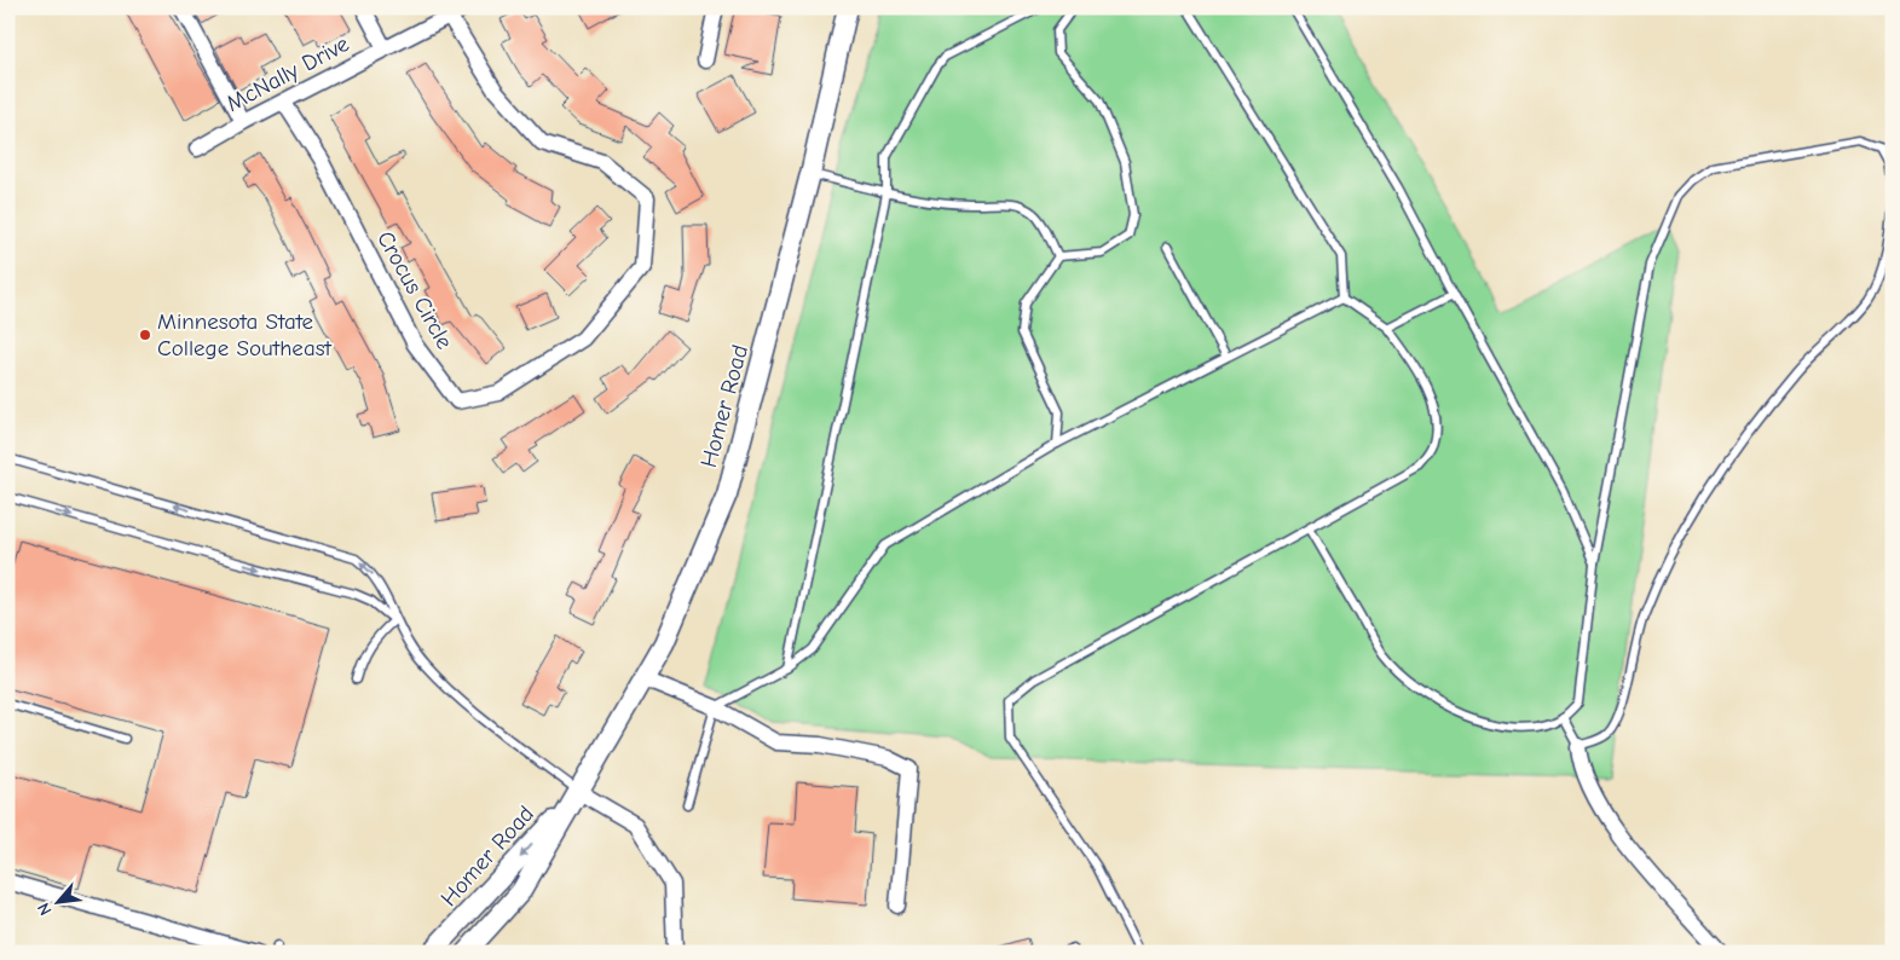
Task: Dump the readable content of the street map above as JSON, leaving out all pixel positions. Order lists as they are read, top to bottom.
{
  "streets": {
    "street": ["McNally Drive", "Crocus Circle", "Homer Road"]
  },
  "crossings": [
    ["McNally Drive", "Crocus Circle"]
  ],
  "places": ["Minnesota State College Southeast"],
  "north": "bottom left"
}
